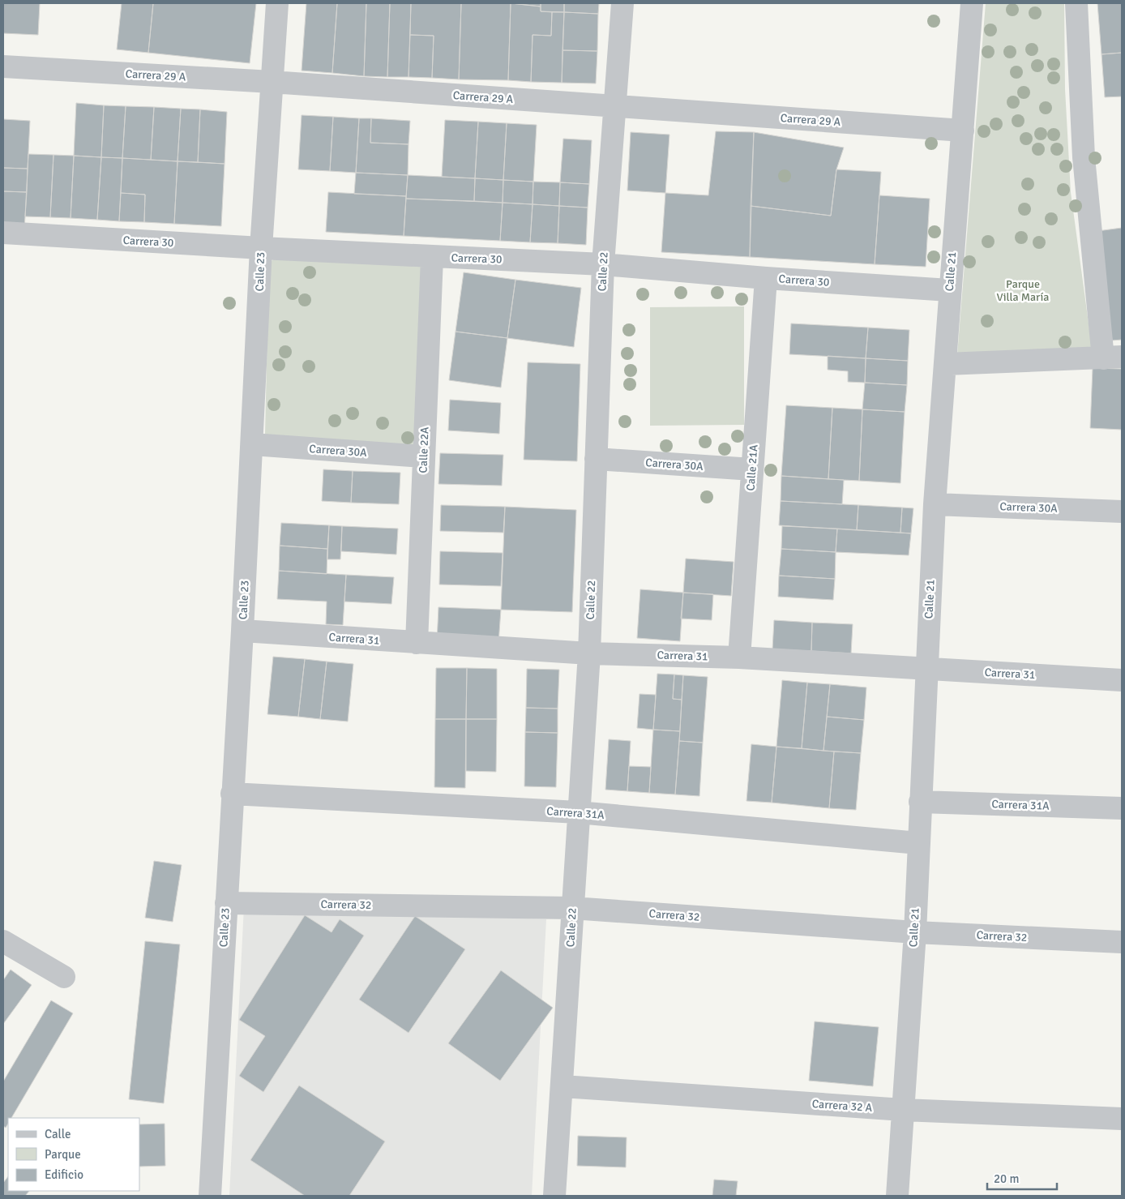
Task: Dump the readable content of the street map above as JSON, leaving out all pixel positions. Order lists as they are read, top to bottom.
{
  "streets": {
    "street": [
      "Carrera 29 A",
      "Carrera 30",
      "Calle 23",
      "Calle 22",
      "Calle 21",
      "Calle 22A",
      "Carrera 30A",
      "Calle 21A",
      "Carrera 31",
      "Carrera 31A",
      "Carrera 32",
      "Carrera 32 A"
    ]
  },
  "crossings": [
    ["Carrera 29 A", "Calle 23"],
    ["Carrera 29 A", "Calle 22"],
    ["Carrera 29 A", "Calle 21"],
    ["Carrera 30", "Calle 23"],
    ["Carrera 30", "Calle 22"],
    ["Carrera 30", "Calle 21"],
    ["Carrera 30", "Calle 22A"],
    ["Carrera 30", "Calle 21A"],
    ["Calle 23", "Carrera 30A"],
    ["Calle 23", "Carrera 31"],
    ["Calle 23", "Carrera 31A"],
    ["Calle 23", "Carrera 32"],
    ["Calle 22", "Carrera 30A"],
    ["Calle 22", "Carrera 31"],
    ["Calle 22", "Carrera 31A"],
    ["Calle 22", "Carrera 32"],
    ["Calle 22", "Carrera 32 A"],
    ["Calle 21", "Carrera 30A"],
    ["Calle 21", "Carrera 31"],
    ["Calle 21", "Carrera 31A"],
    ["Calle 21", "Carrera 32"],
    ["Calle 21", "Carrera 32 A"],
    ["Calle 22A", "Carrera 30A"],
    ["Calle 22A", "Carrera 31"],
    ["Carrera 30A", "Calle 21A"],
    ["Calle 21A", "Carrera 31"]
  ],
  "parks": ["Parque Villa María"],
  "legend": ["Calle", "Parque", "Edificio"],
  "scale_bar": "20 m"
}
